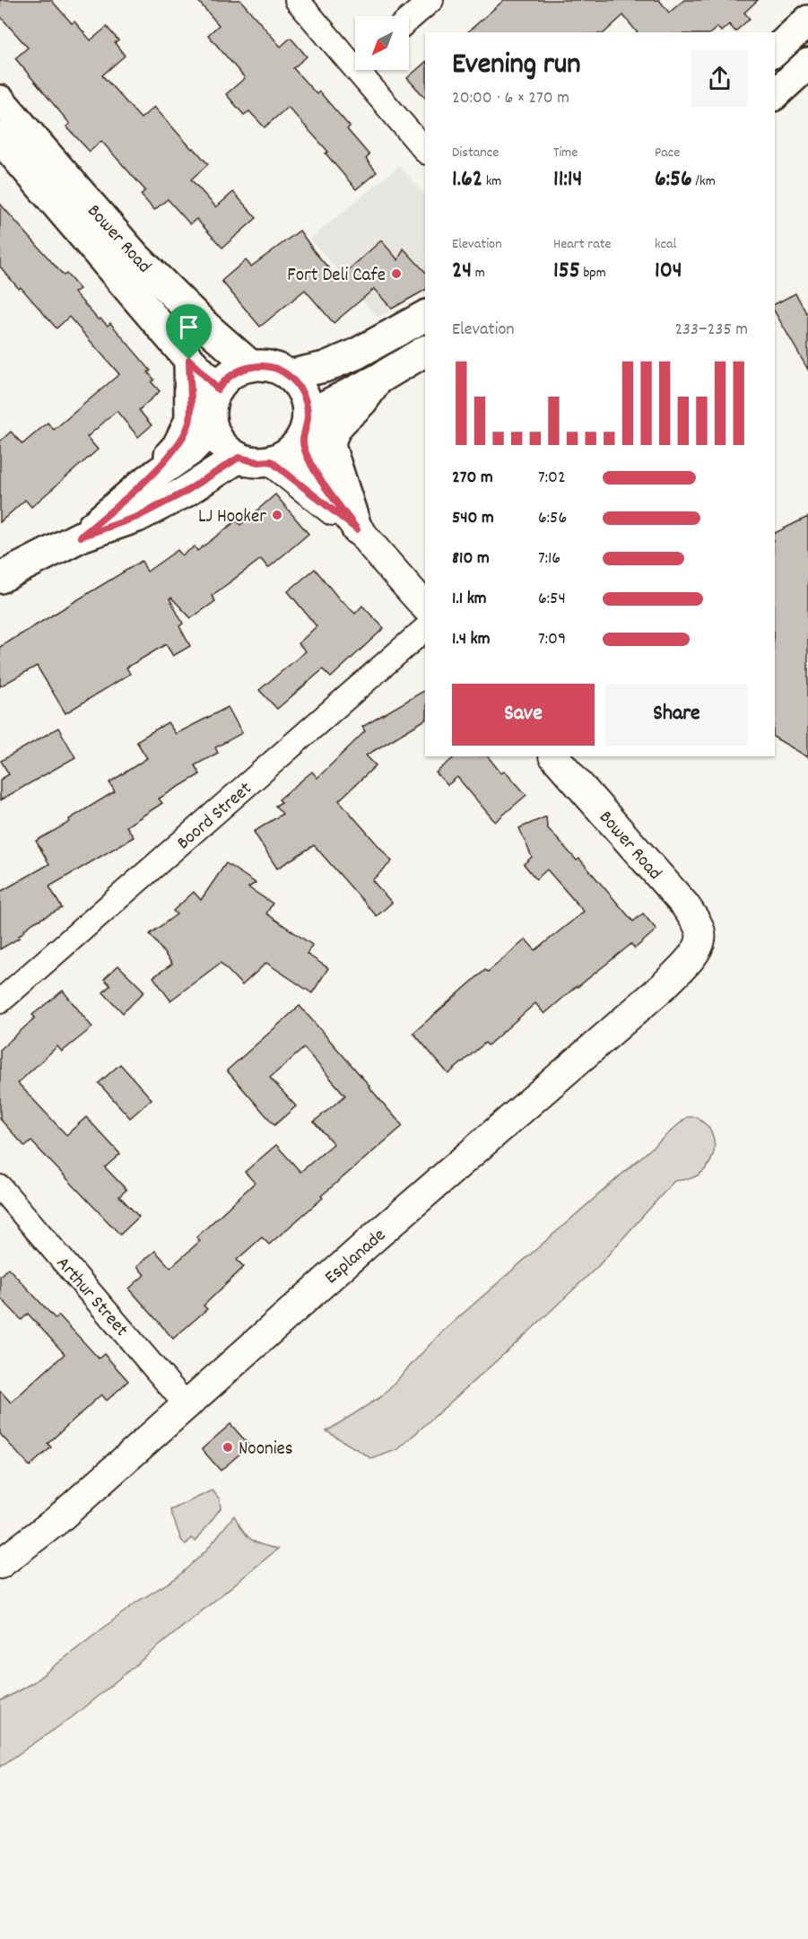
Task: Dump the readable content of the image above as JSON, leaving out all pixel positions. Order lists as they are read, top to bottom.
{
  "streets": {
    "main road": ["Bower Road"],
    "street": ["Boord Street", "Esplanade", "Arthur Street"]
  },
  "crossings": [
    ["Bower Road", "Esplanade"],
    ["Esplanade", "Arthur Street"]
  ],
  "places": ["Fort Deli Cafe", "LJ Hooker", "Noonies"],
  "north": "bottom left",
  "page": {
    "heading": ["Evening run", "20:00 · 6 × 270 m"],
    "stats": [
      ["Distance", "1.62 km"],
      ["Time", "11:14"],
      ["Pace", "6:56 /km"],
      ["Elevation", "24 m"],
      ["Heart rate", "155 bpm"],
      ["kcal", "104"]
    ],
    "chart": ["Elevation", "233–235 m"],
    "list": [
      {
        "name": "270 m",
        "note": "7:02"
      },
      {
        "name": "540 m",
        "note": "6:56"
      },
      {
        "name": "810 m",
        "note": "7:16"
      },
      {
        "name": "1.1 km",
        "note": "6:54"
      },
      {
        "name": "1.4 km",
        "note": "7:09"
      }
    ],
    "buttons": ["Save", "Share"]
  }
}
